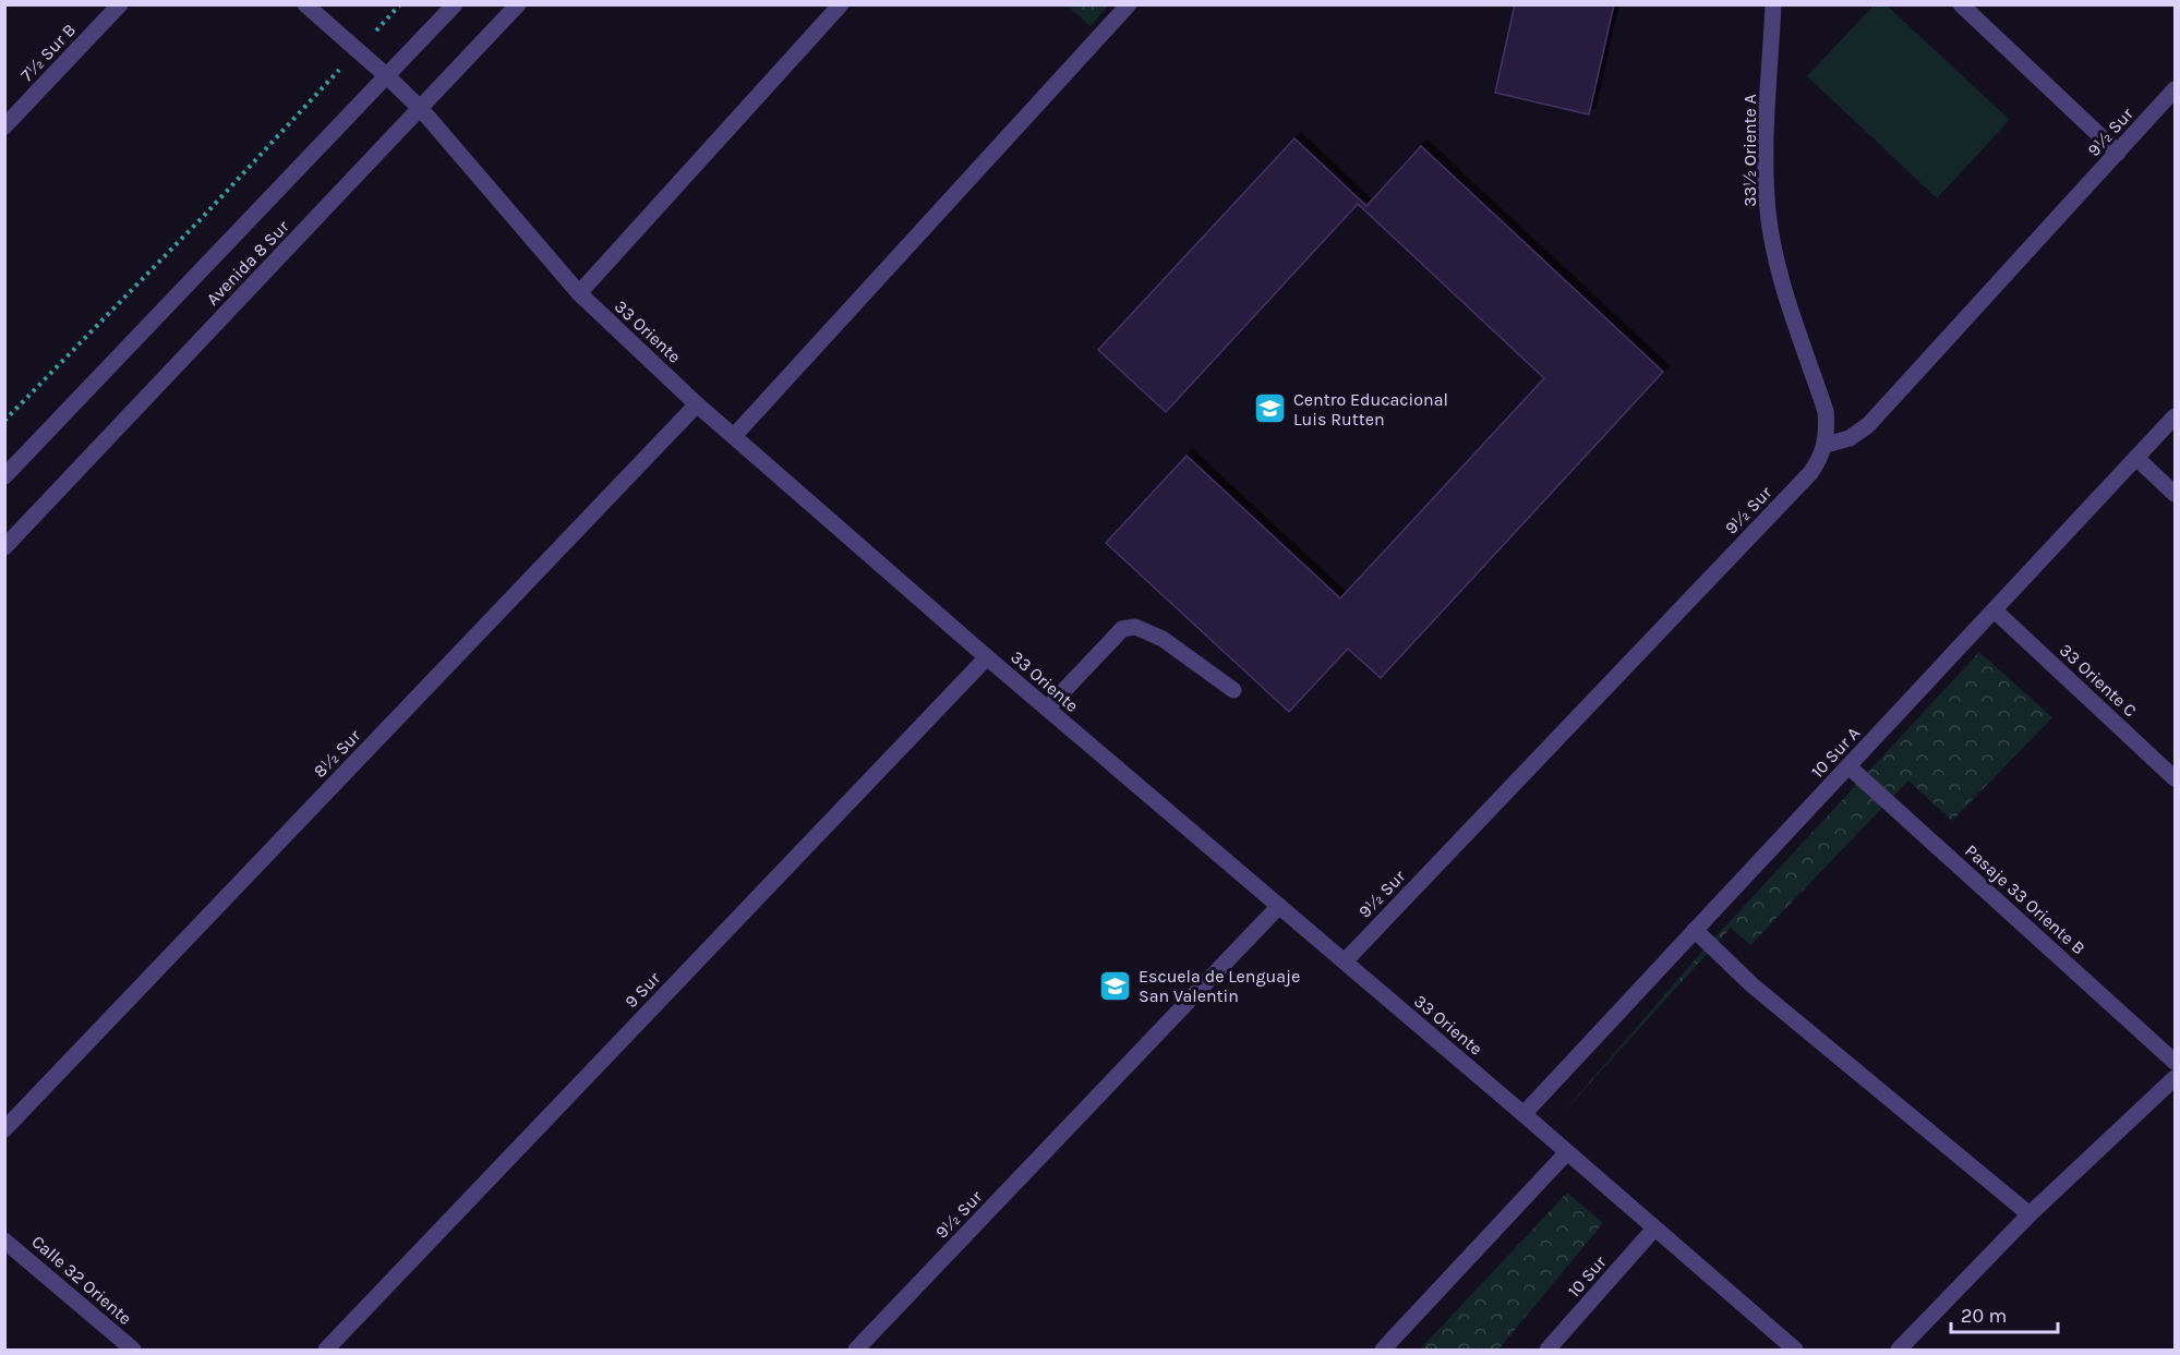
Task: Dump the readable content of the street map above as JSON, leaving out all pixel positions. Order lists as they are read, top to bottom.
{
  "streets": {
    "street": [
      "7½ Sur B",
      "9½ Sur",
      "33½ Oriente A",
      "Avenida 8 Sur",
      "33 Oriente",
      "33 Oriente C",
      "10 Sur A",
      "8½ Sur",
      "Pasaje 33 Oriente B",
      "9 Sur",
      "10 Sur",
      "Calle 32 Oriente"
    ]
  },
  "crossings": [
    ["9½ Sur", "33½ Oriente A"],
    ["9½ Sur", "33 Oriente"],
    ["Avenida 8 Sur", "33 Oriente"],
    ["33 Oriente", "10 Sur A"],
    ["33 Oriente", "8½ Sur"],
    ["33 Oriente", "9 Sur"],
    ["33 Oriente", "10 Sur"],
    ["33 Oriente C", "10 Sur A"],
    ["10 Sur A", "Pasaje 33 Oriente B"]
  ],
  "places": {
    "school or university": ["Centro Educacional Luis Rutten", "Escuela de Lenguaje San Valentin"]
  },
  "scale_bar": "20 m"
}
